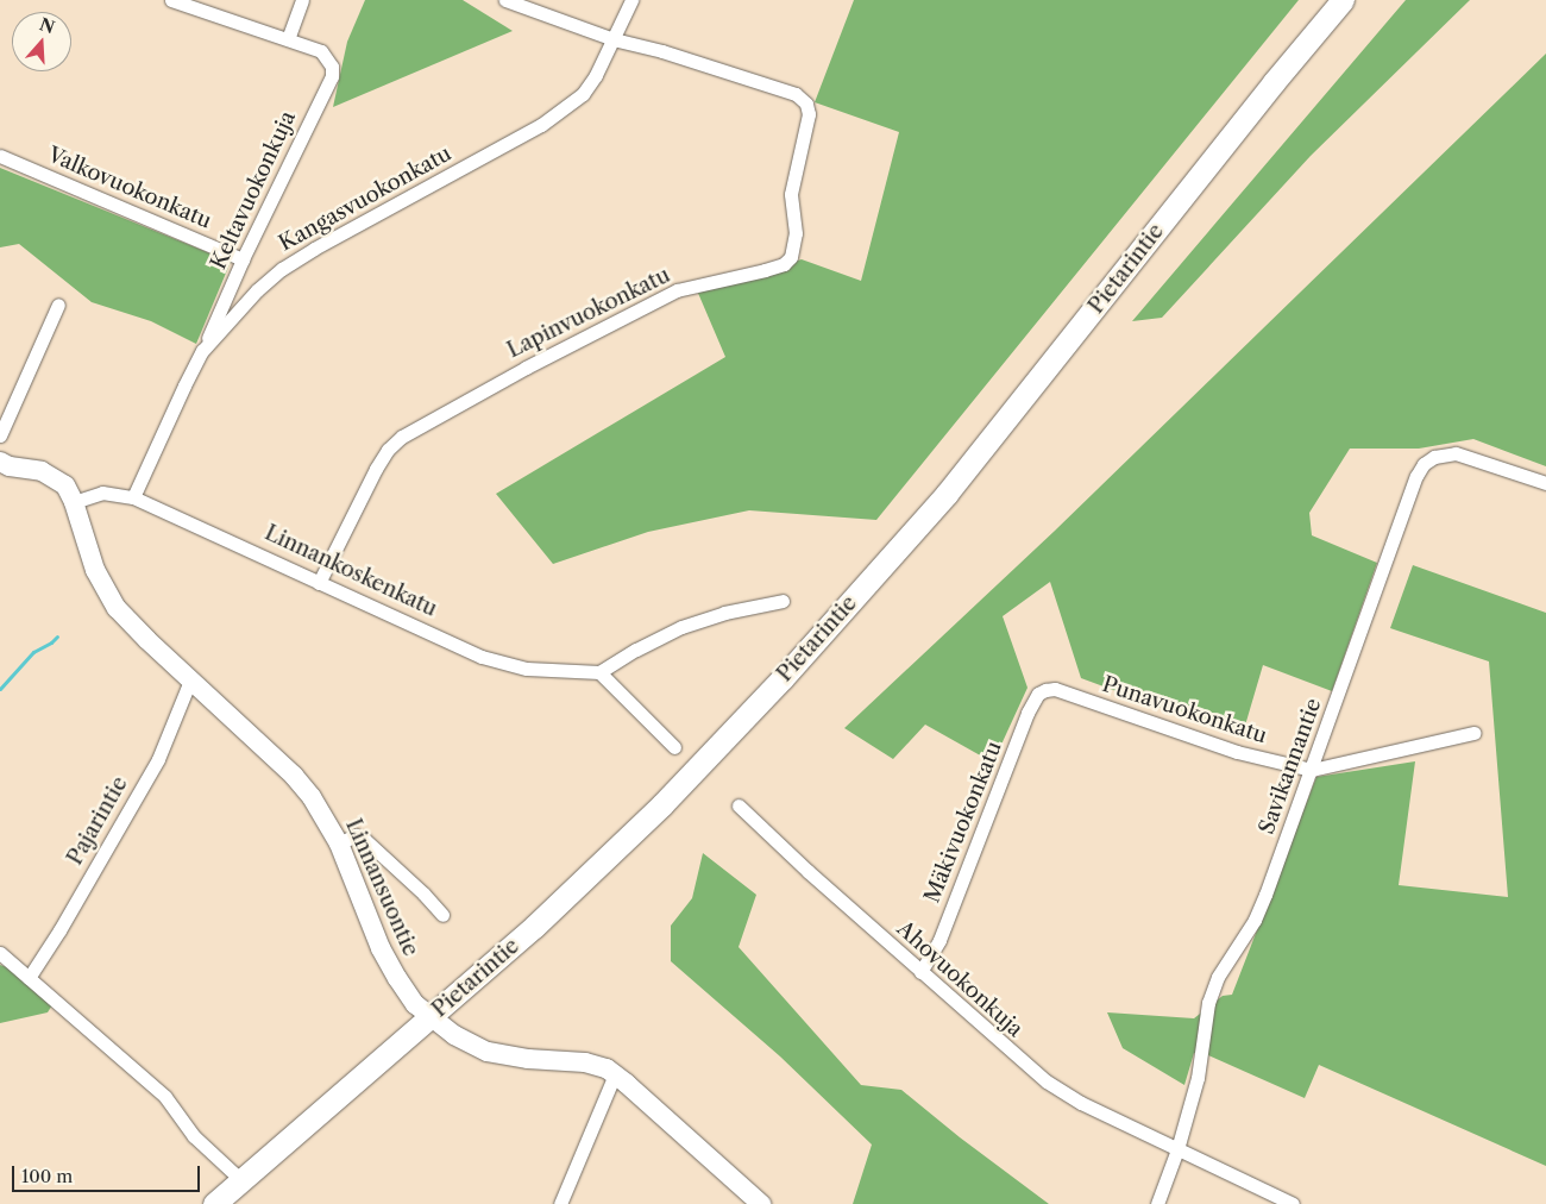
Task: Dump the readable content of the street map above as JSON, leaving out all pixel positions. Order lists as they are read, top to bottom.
{
  "streets": {
    "main road": ["Pietarintie"],
    "street": [
      "Valkovuokonkatu",
      "Keltavuokonkuja",
      "Kangasvuokonkatu",
      "Lapinvuokonkatu",
      "Linnankoskenkatu",
      "Punavuokonkatu",
      "Savikannantie",
      "Pajarintie",
      "Mäkivuokonkatu",
      "Linnansuontie",
      "Ahovuokonkuja"
    ]
  },
  "crossings": [
    ["Valkovuokonkatu", "Keltavuokonkuja"],
    ["Keltavuokonkuja", "Kangasvuokonkatu"],
    ["Kangasvuokonkatu", "Lapinvuokonkatu"],
    ["Kangasvuokonkatu", "Linnankoskenkatu"],
    ["Pietarintie", "Linnansuontie"],
    ["Lapinvuokonkatu", "Linnankoskenkatu"],
    ["Linnankoskenkatu", "Linnansuontie"],
    ["Punavuokonkatu", "Savikannantie"],
    ["Punavuokonkatu", "Mäkivuokonkatu"],
    ["Savikannantie", "Ahovuokonkuja"],
    ["Pajarintie", "Linnansuontie"],
    ["Mäkivuokonkatu", "Ahovuokonkuja"]
  ],
  "scale_bar": "100 m",
  "north": "top"
}
